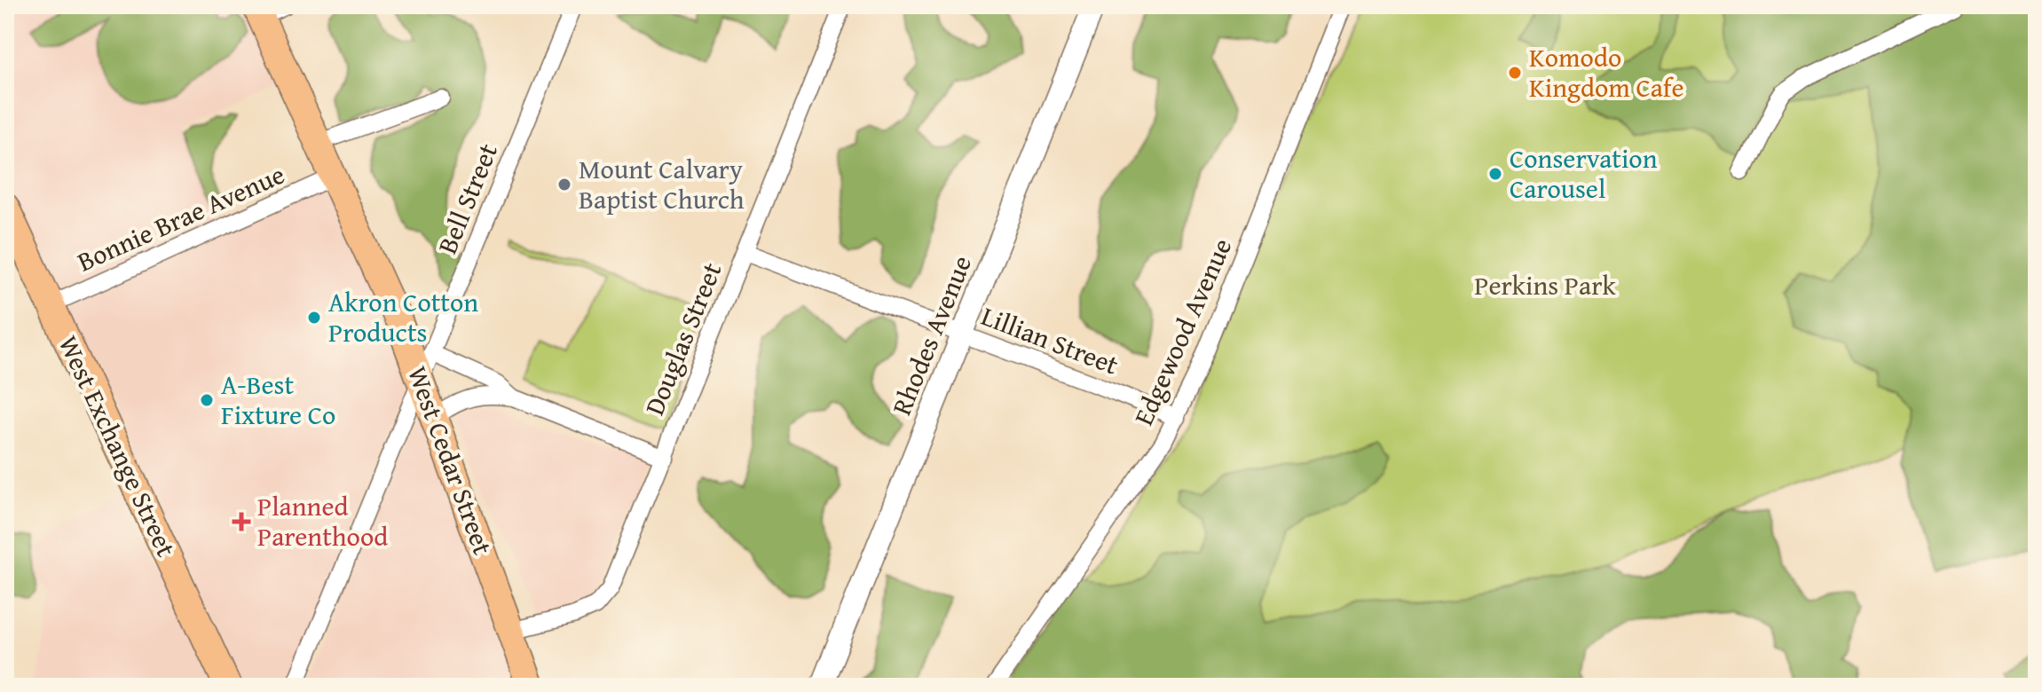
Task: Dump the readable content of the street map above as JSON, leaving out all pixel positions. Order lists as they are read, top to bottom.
{
  "streets": {
    "main road": ["West Exchange Street", "West Cedar Street"],
    "street": [
      "Bell Street",
      "Bonnie Brae Avenue",
      "Edgewood Avenue",
      "Rhodes Avenue",
      "Douglas Street",
      "Lillian Street"
    ]
  },
  "crossings": [
    ["Bell Street", "West Cedar Street"],
    ["Bonnie Brae Avenue", "West Exchange Street"],
    ["Bonnie Brae Avenue", "West Cedar Street"],
    ["Edgewood Avenue", "Lillian Street"],
    ["Rhodes Avenue", "Lillian Street"],
    ["Douglas Street", "Lillian Street"],
    ["Douglas Street", "West Cedar Street"]
  ],
  "parks": ["Perkins Park"],
  "places": {
    "other": [
      "Komodo Kingdom Cafe",
      "Conservation Carousel",
      "Mount Calvary Baptist Church",
      "Akron Cotton Products",
      "A-Best Fixture Co"
    ],
    "health": ["Planned Parenthood"]
  }
}
